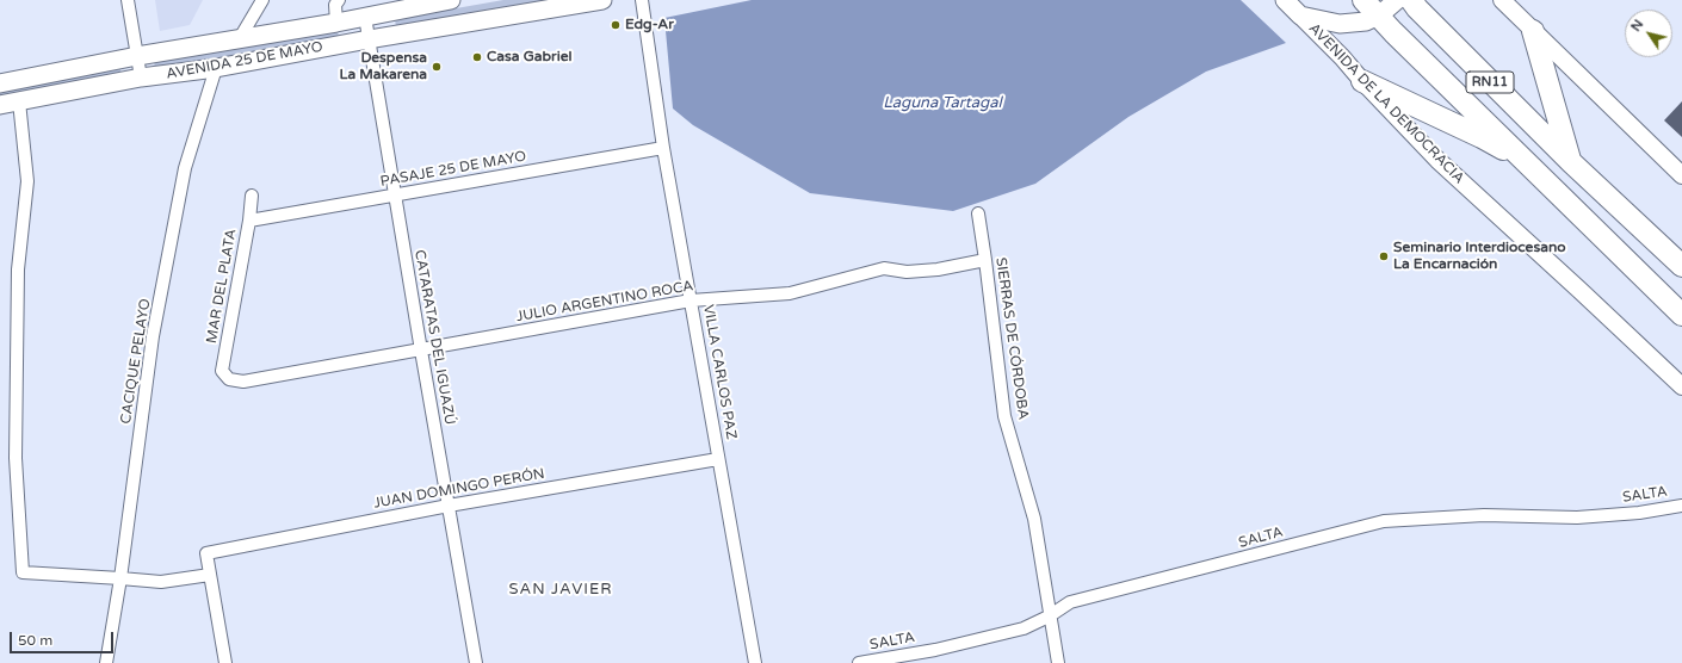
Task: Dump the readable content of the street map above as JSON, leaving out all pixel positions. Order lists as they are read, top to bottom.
{
  "streets": {
    "highway": ["RN11"],
    "main road": ["AVENIDA 25 DE MAYO"],
    "street": [
      "AVENIDA DE LA DEMOCRACIA",
      "PASAJE 25 DE MAYO",
      "MAR DEL PLATA",
      "JULIO ARGENTINO ROCA",
      "CATARATAS DEL IGUAZÚ",
      "SIERRAS DE CÓRDOBA",
      "CACIQUE PELAYO",
      "VILLA CARLOS PAZ",
      "JUAN DOMINGO PERÓN",
      "SALTA"
    ]
  },
  "crossings": [
    ["AVENIDA 25 DE MAYO", "CATARATAS DEL IGUAZÚ"],
    ["AVENIDA 25 DE MAYO", "CACIQUE PELAYO"],
    ["PASAJE 25 DE MAYO", "MAR DEL PLATA"],
    ["PASAJE 25 DE MAYO", "CATARATAS DEL IGUAZÚ"],
    ["PASAJE 25 DE MAYO", "VILLA CARLOS PAZ"],
    ["MAR DEL PLATA", "JULIO ARGENTINO ROCA"],
    ["JULIO ARGENTINO ROCA", "CATARATAS DEL IGUAZÚ"],
    ["JULIO ARGENTINO ROCA", "SIERRAS DE CÓRDOBA"],
    ["JULIO ARGENTINO ROCA", "VILLA CARLOS PAZ"],
    ["CATARATAS DEL IGUAZÚ", "JUAN DOMINGO PERÓN"],
    ["SIERRAS DE CÓRDOBA", "SALTA"],
    ["VILLA CARLOS PAZ", "JUAN DOMINGO PERÓN"]
  ],
  "districts": ["SAN JAVIER"],
  "water": ["Laguna Tartagal"],
  "places": [
    "Edg-Ar",
    "Casa Gabriel",
    "Despensa La Makarena",
    "Seminario Interdiocesano La Encarnación"
  ],
  "scale_bar": "50 m",
  "north": "top left"
}
